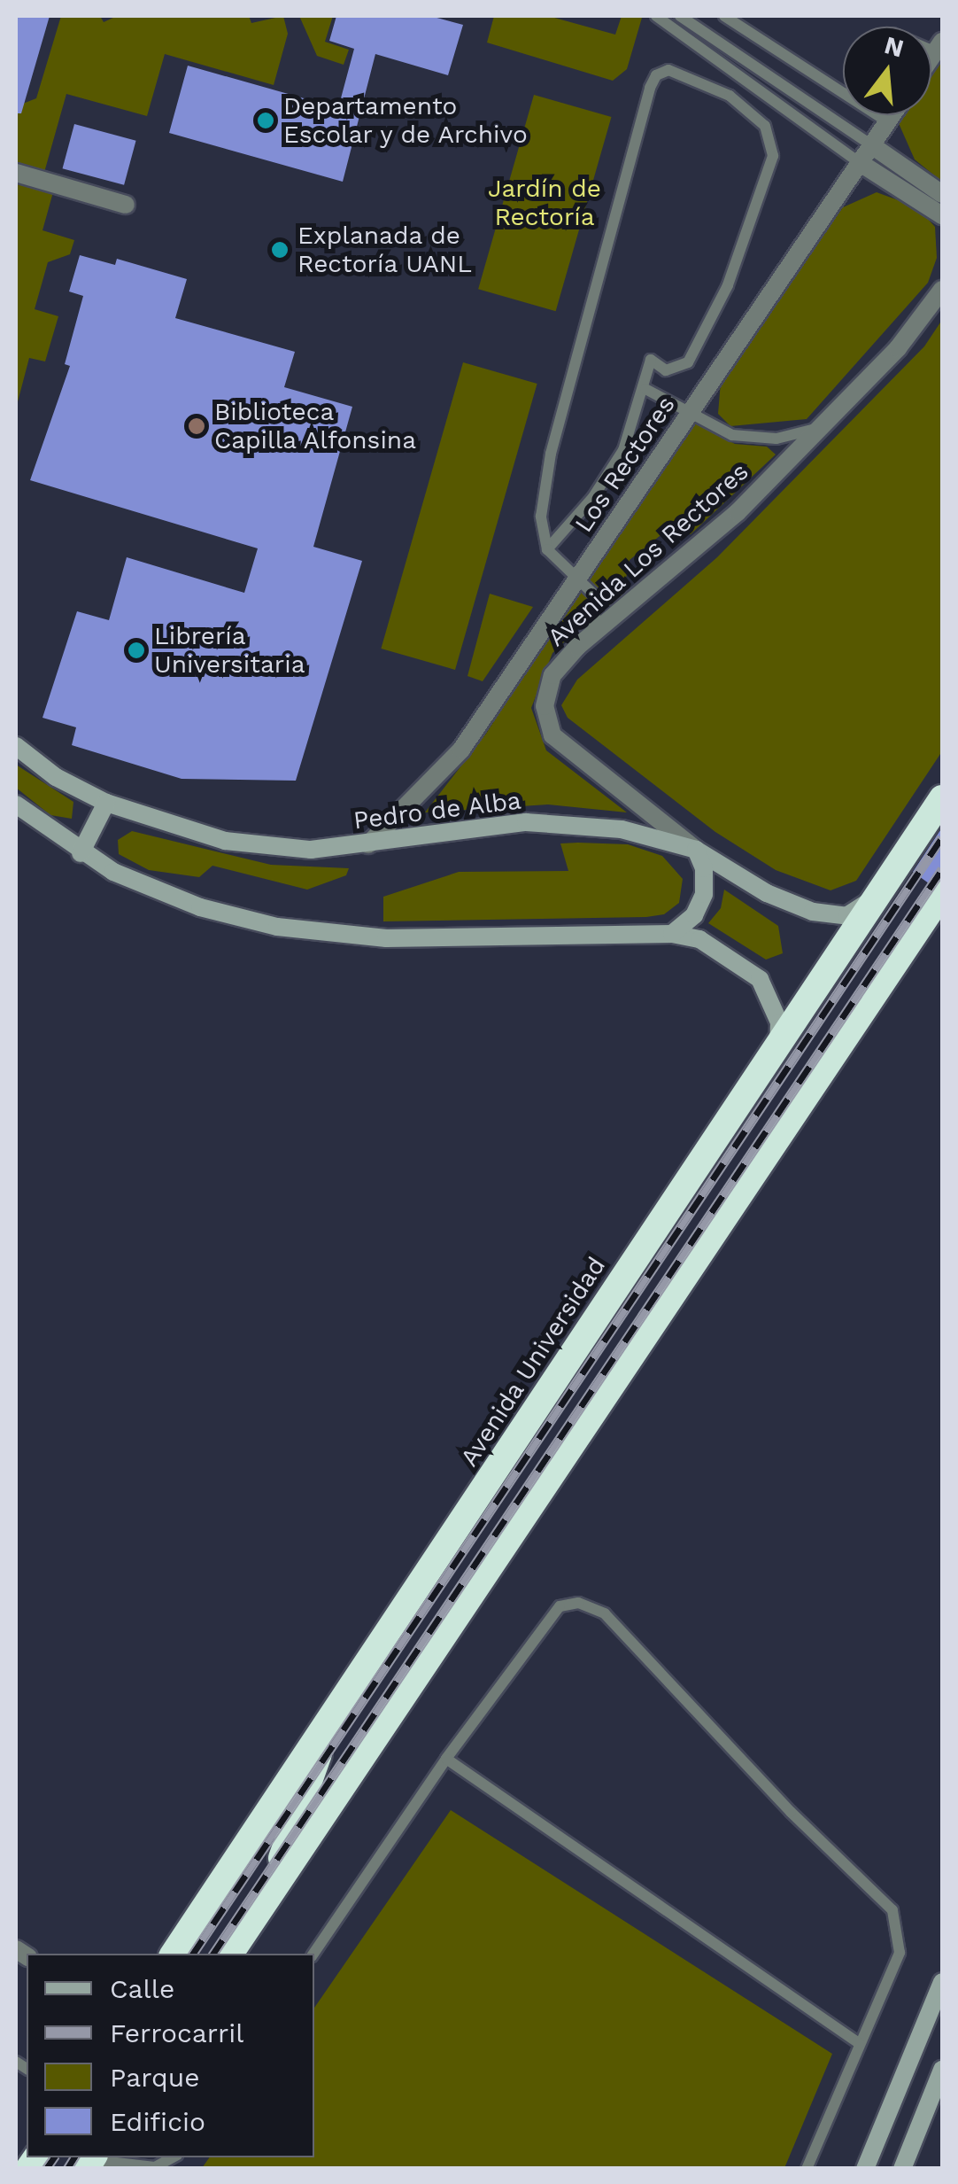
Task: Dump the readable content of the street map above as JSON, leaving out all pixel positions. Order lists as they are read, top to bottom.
{
  "streets": {
    "highway": ["Avenida Universidad"],
    "street": ["Los Rectores", "Avenida Los Rectores", "Pedro de Alba"]
  },
  "crossings": [
    ["Los Rectores", "Pedro de Alba"],
    ["Avenida Los Rectores", "Pedro de Alba"],
    ["Pedro de Alba", "Avenida Universidad"]
  ],
  "parks": ["Jardín de Rectoría"],
  "places": [
    "Departamento Escolar y de Archivo",
    "Explanada de Rectoría UANL",
    "Biblioteca Capilla Alfonsina",
    "Librería Universitaria"
  ],
  "legend": [
    "Calle",
    "Ferrocarril",
    "Parque",
    "Edificio"
  ],
  "north": "top"
}
